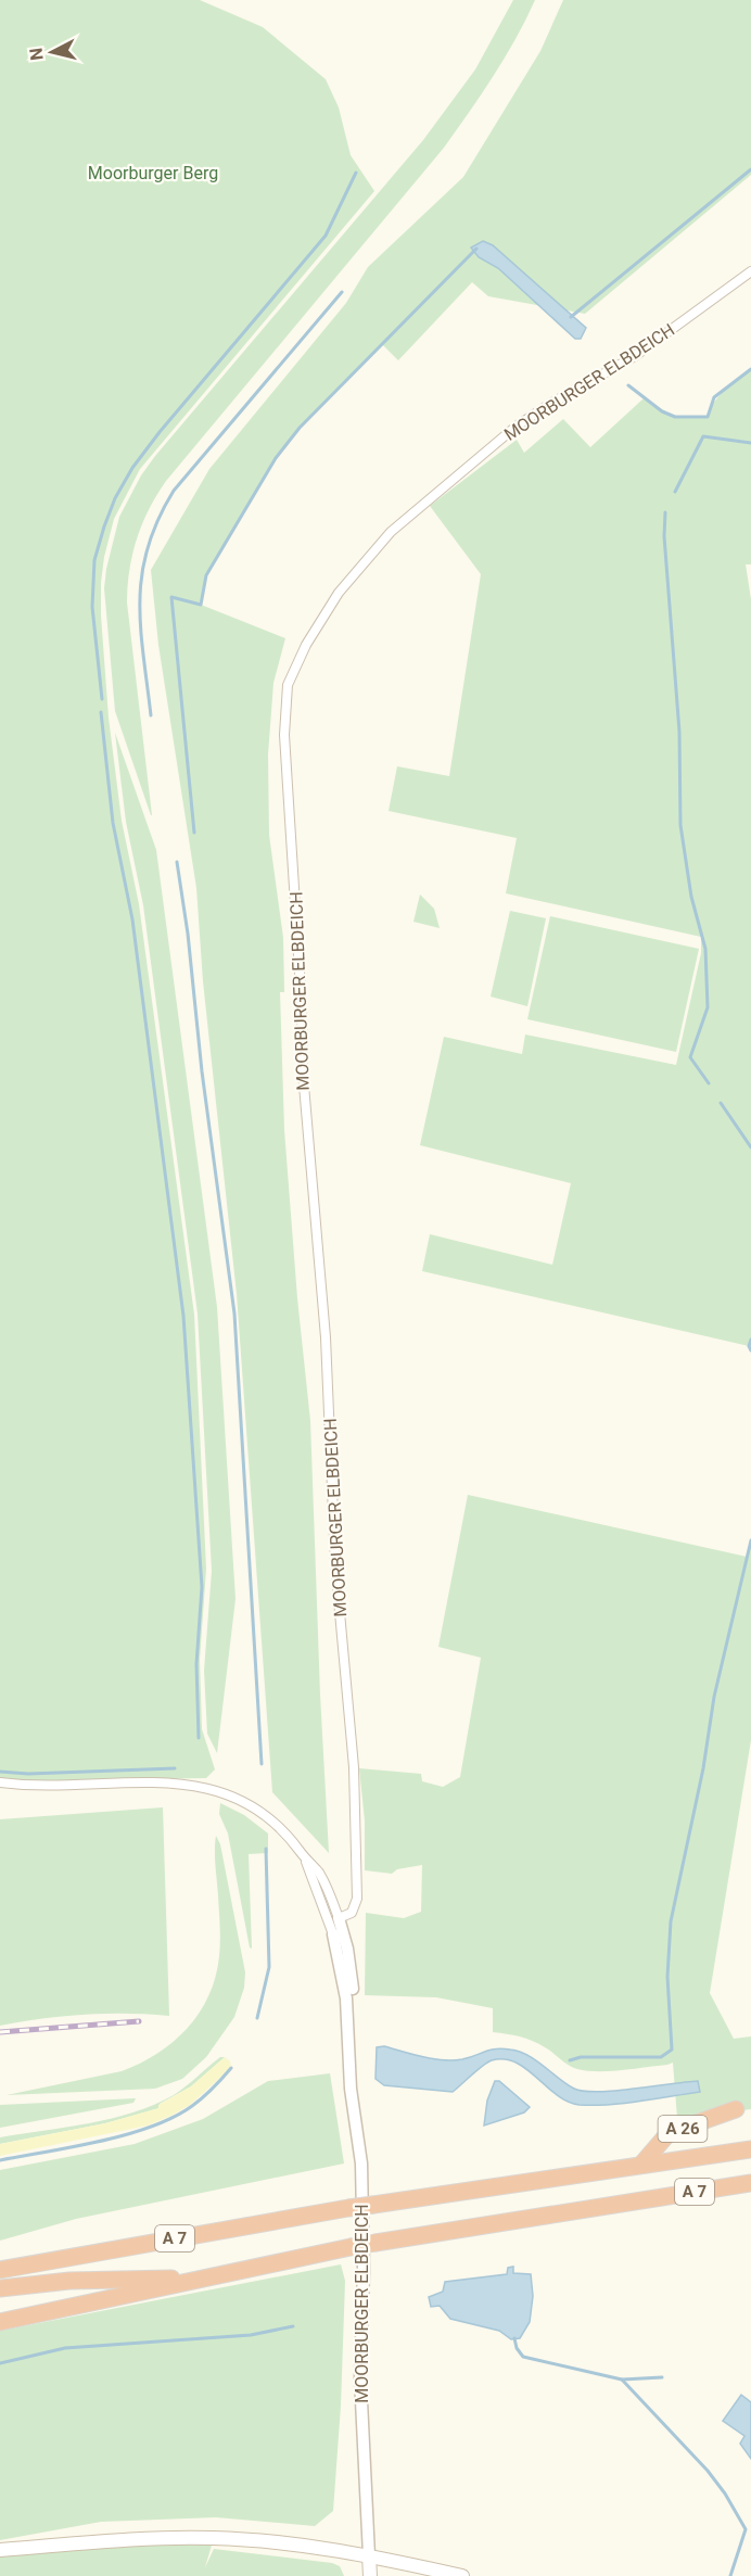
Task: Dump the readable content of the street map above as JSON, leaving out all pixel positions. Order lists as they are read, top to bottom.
{
  "streets": {
    "highway": ["A 26", "A 7"],
    "main road": ["MOORBURGER ELBDEICH"]
  },
  "crossings": [
    ["A 26", "A 7"]
  ],
  "parks": ["Moorburger Berg"],
  "north": "left"
}
